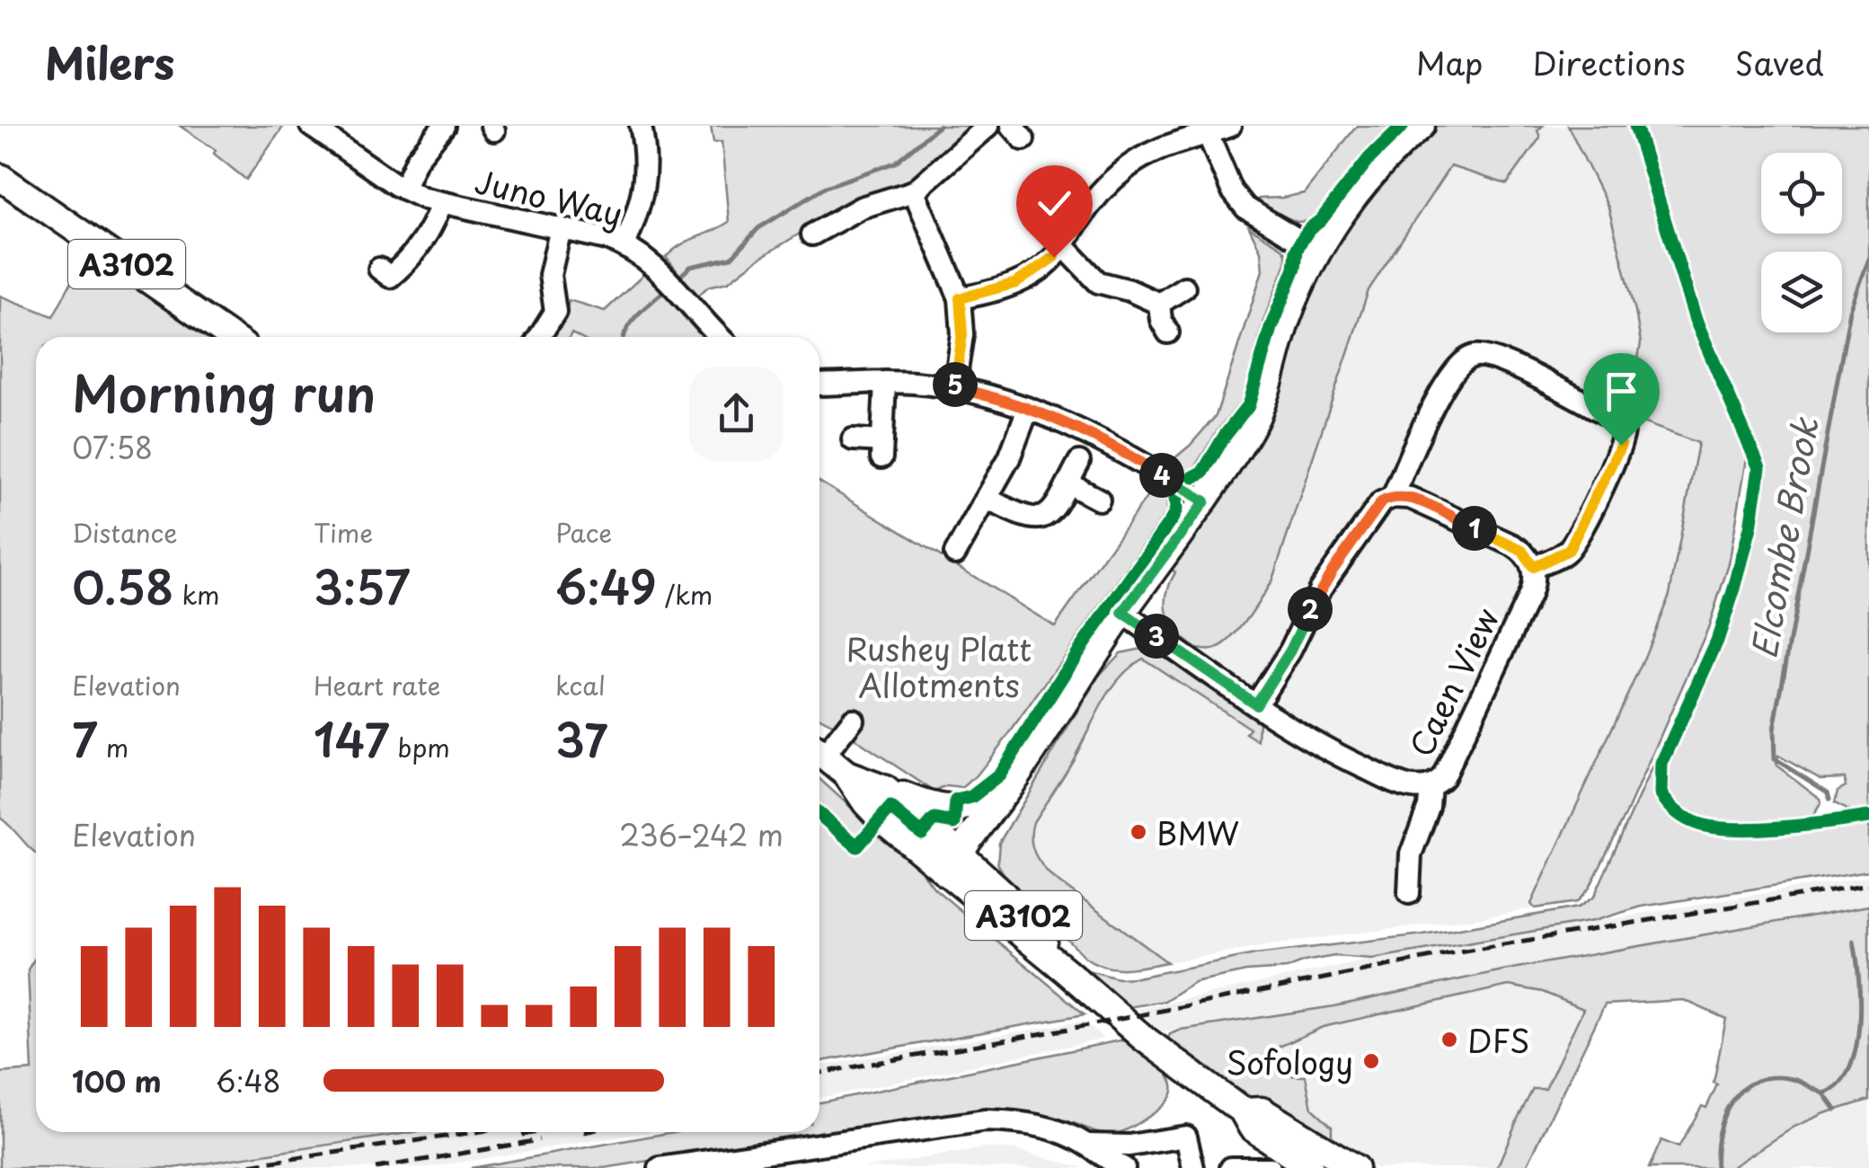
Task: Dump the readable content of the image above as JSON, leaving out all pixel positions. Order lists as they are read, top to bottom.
{
  "streets": {
    "main road": ["A3102"],
    "street": ["Juno Way", "Caen View"]
  },
  "water": ["Elcombe Brook"],
  "parks": ["Rushey Platt Allotments"],
  "places": ["BMW", "DFS", "Sofology"],
  "page": {
    "header": "Milers",
    "nav": ["Map", "Directions", "Saved"],
    "heading": ["Morning run", "07:58"],
    "pins": [
      "5",
      "4",
      "1",
      "2",
      "3"
    ],
    "stats": [
      ["Distance", "0.58 km"],
      ["Time", "3:57"],
      ["Pace", "6:49 /km"],
      ["Elevation", "7 m"],
      ["Heart rate", "147 bpm"],
      ["kcal", "37"]
    ],
    "chart": ["Elevation", "236–242 m"],
    "list": [
      {
        "name": "100 m",
        "note": "6:48"
      }
    ]
  }
}
